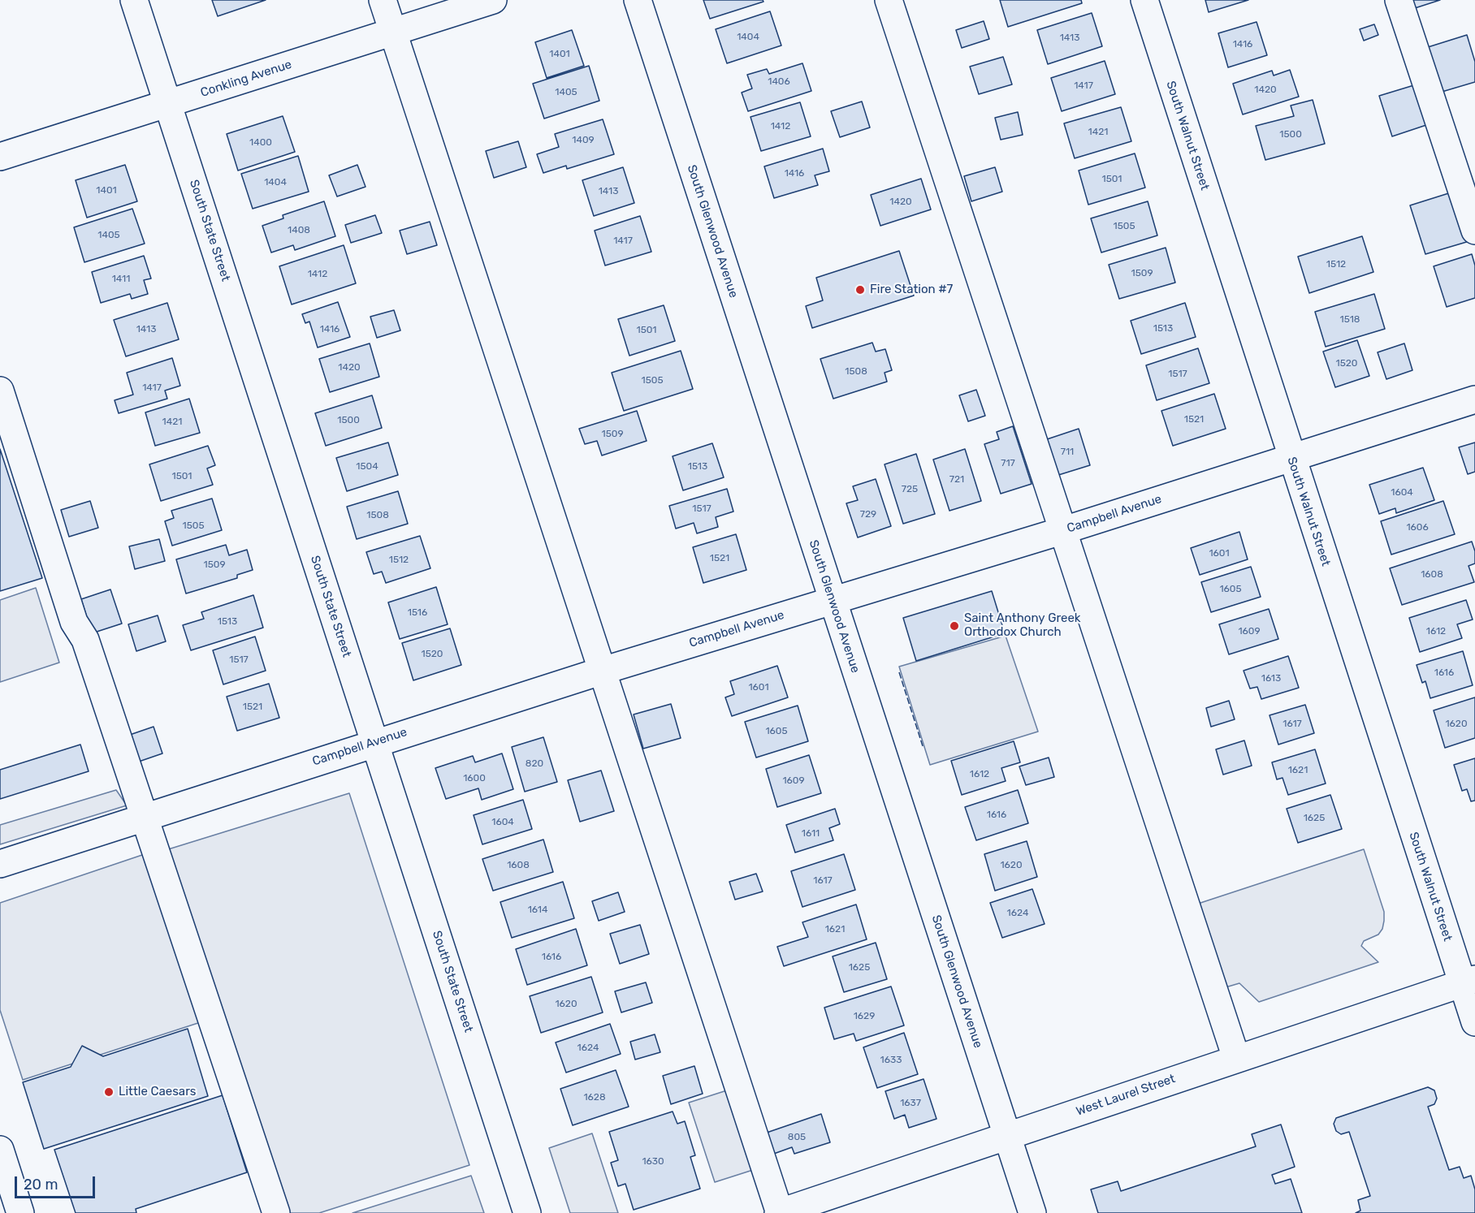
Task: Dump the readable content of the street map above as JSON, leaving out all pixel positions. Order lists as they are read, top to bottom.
{
  "streets": {
    "street": [
      "Conkling Avenue",
      "South Walnut Street",
      "South State Street",
      "South Glenwood Avenue",
      "Campbell Avenue",
      "West Laurel Street"
    ]
  },
  "crossings": [
    ["Conkling Avenue", "South State Street"],
    ["South Walnut Street", "Campbell Avenue"],
    ["South Walnut Street", "West Laurel Street"],
    ["South State Street", "Campbell Avenue"],
    ["South Glenwood Avenue", "Campbell Avenue"],
    ["South Glenwood Avenue", "West Laurel Street"]
  ],
  "places": ["Fire Station #7", "Saint Anthony Greek Orthodox Church", "Little Caesars"],
  "house_numbers": [
    "1404",
    "1413",
    "1416",
    "1401",
    "1406",
    "1417",
    "1420",
    "1405",
    "1412",
    "1421",
    "1500",
    "1409",
    "1400",
    "1416",
    "1501",
    "1404",
    "1401",
    "1413",
    "1420",
    "1505",
    "1408",
    "1405",
    "1417",
    "1512",
    "1509",
    "1412",
    "1411",
    "1518",
    "1513",
    "1413",
    "1416",
    "1501",
    "1520",
    "1420",
    "1508",
    "1517",
    "1505",
    "1417",
    "1521",
    "1500",
    "1421",
    "1509",
    "711",
    "717",
    "1504",
    "1513",
    "1501",
    "721",
    "725",
    "1604",
    "1517",
    "729",
    "1508",
    "1505",
    "1606",
    "1601",
    "1521",
    "1512",
    "1509",
    "1608",
    "1605",
    "1516",
    "1513",
    "1609",
    "1612",
    "1520",
    "1517",
    "1616",
    "1613",
    "1601",
    "1521",
    "1617",
    "1620",
    "1605",
    "820",
    "1621",
    "1612",
    "1600",
    "1609",
    "1616",
    "1625",
    "1604",
    "1611",
    "1608",
    "1620",
    "1617",
    "1614",
    "1624",
    "1621",
    "1616",
    "1625",
    "1620",
    "1629",
    "1624",
    "1633",
    "1628",
    "1637",
    "805",
    "1630"
  ],
  "scale_bar": "20 m"
}
